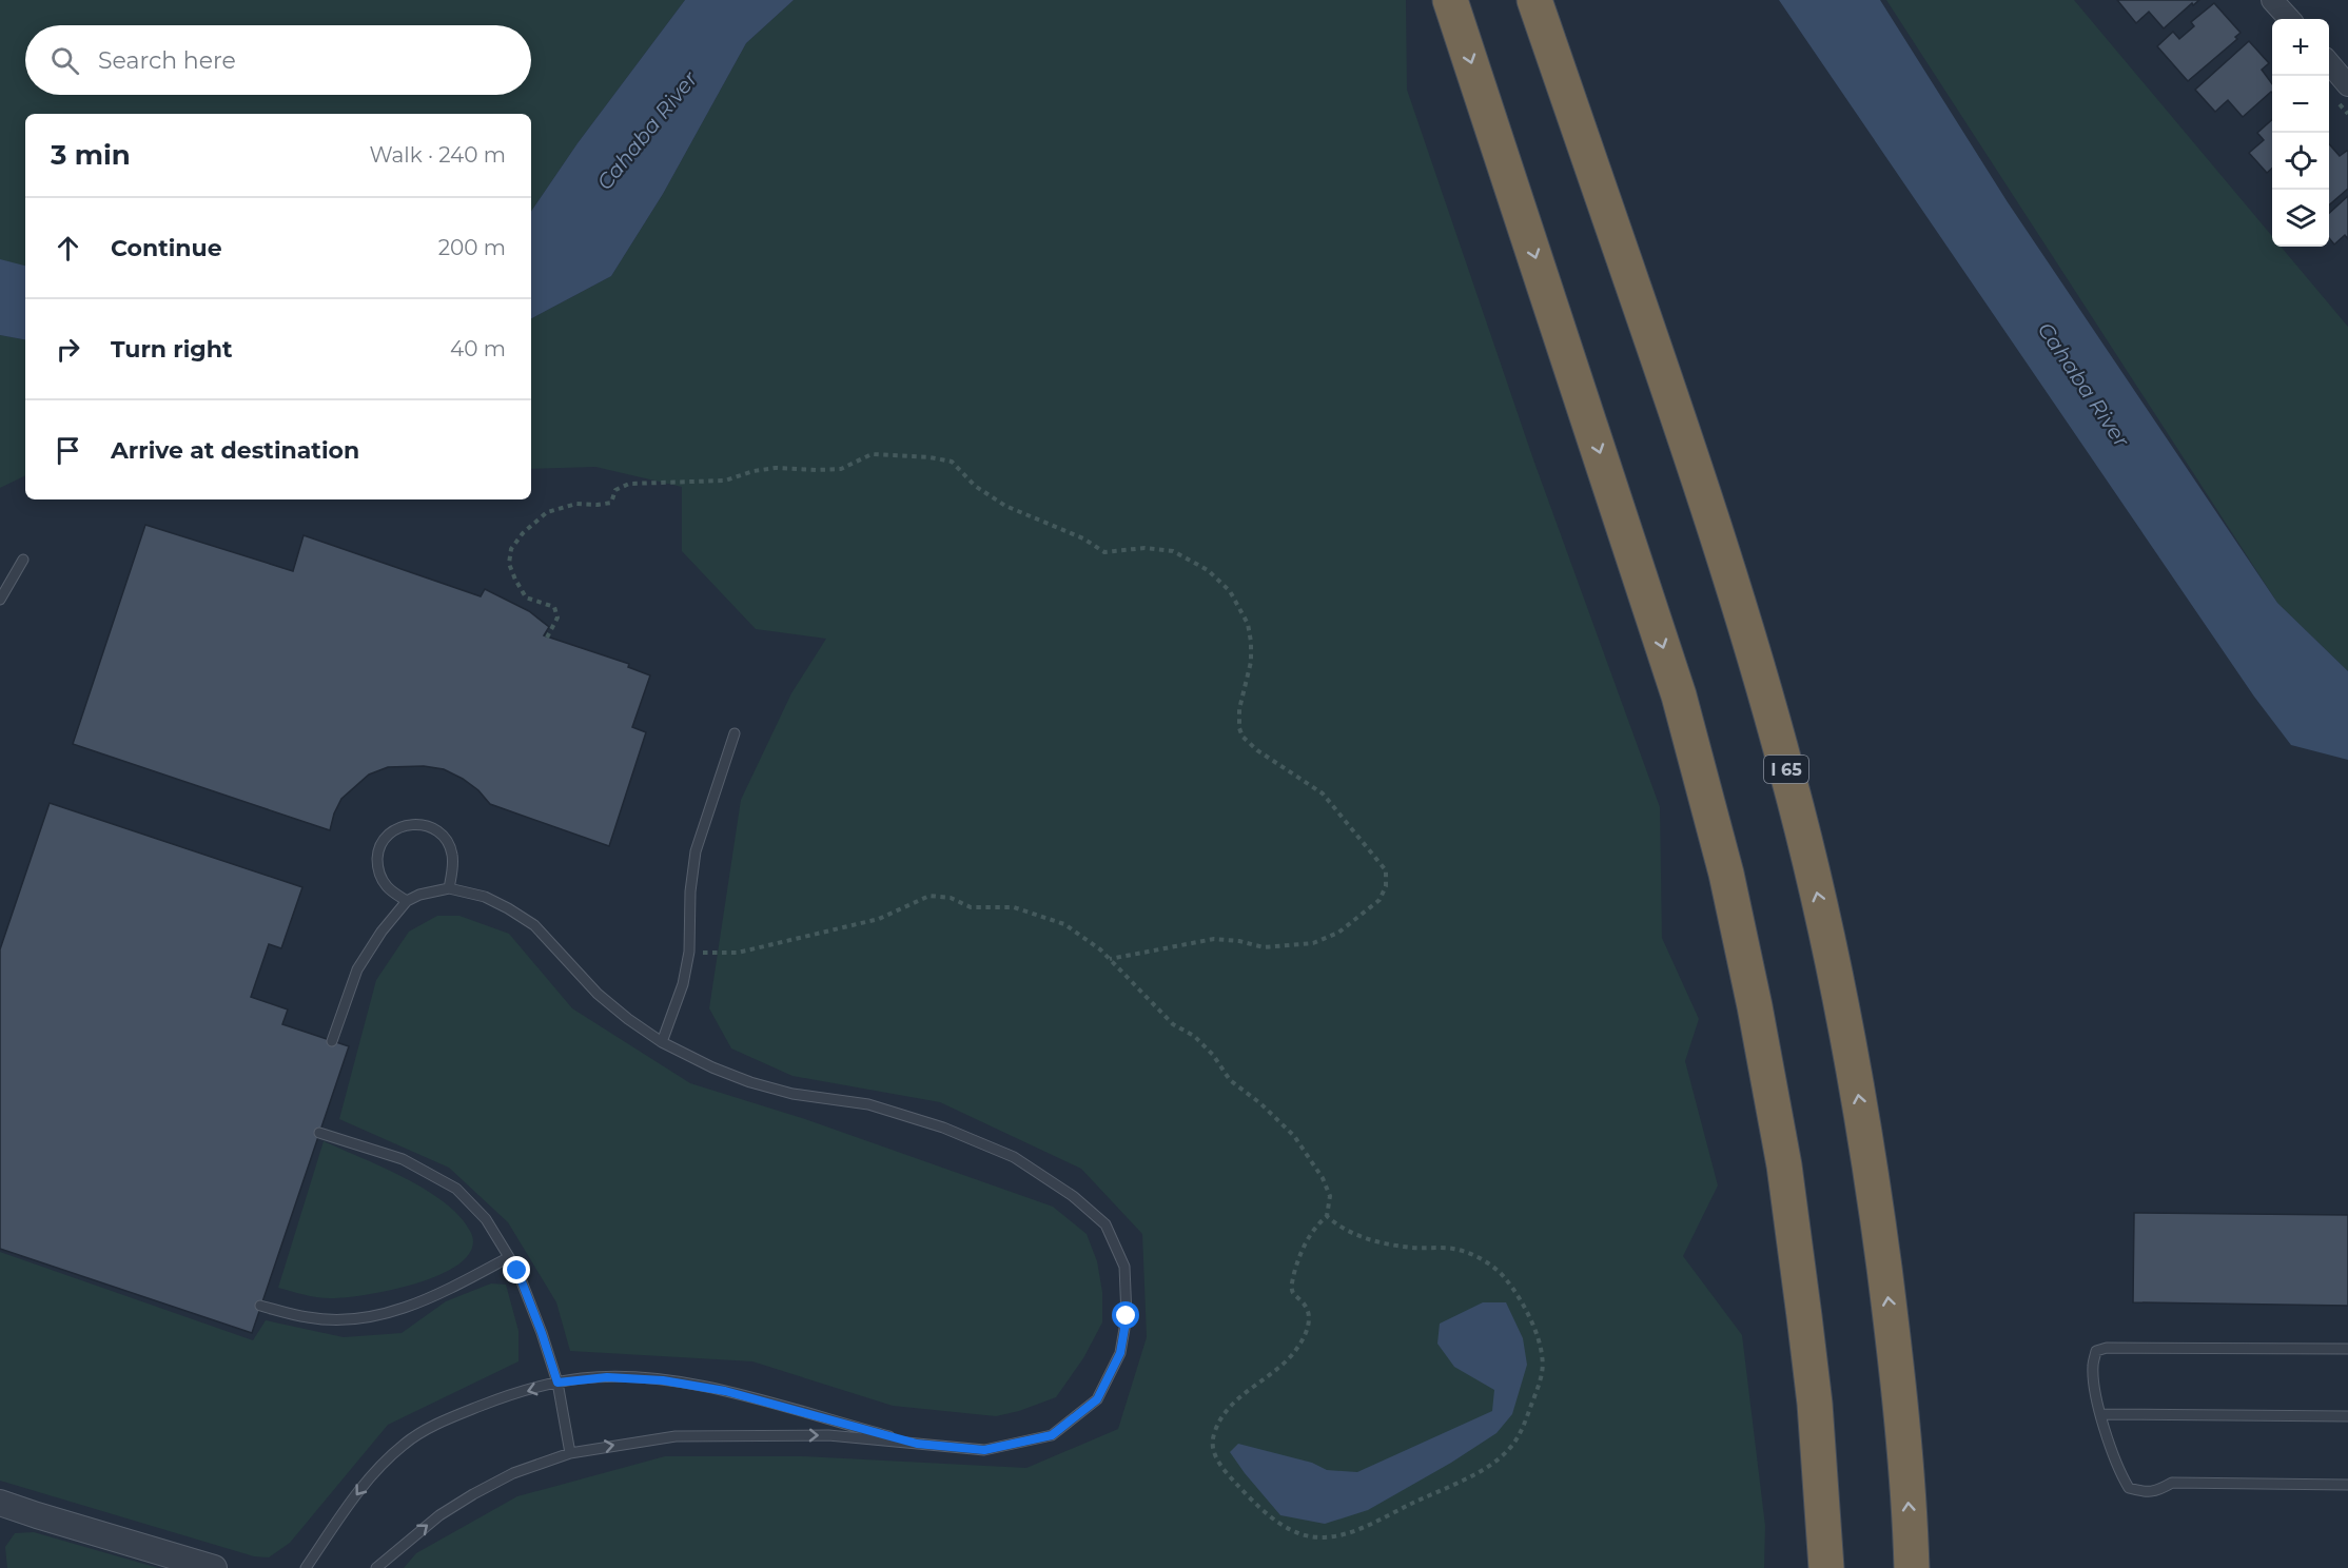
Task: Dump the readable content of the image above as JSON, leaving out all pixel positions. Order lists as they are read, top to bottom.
{
  "streets": {
    "highway": ["I 65"]
  },
  "water": ["Cahaba River"],
  "page": {
    "map_buttons": ["+", "−"],
    "search": "Search here",
    "heading": ["3 min", "Walk · 240 m"],
    "list": [
      ["Continue", "200 m"],
      ["Turn right", "40 m"],
      "Arrive at destination"
    ]
  }
}
